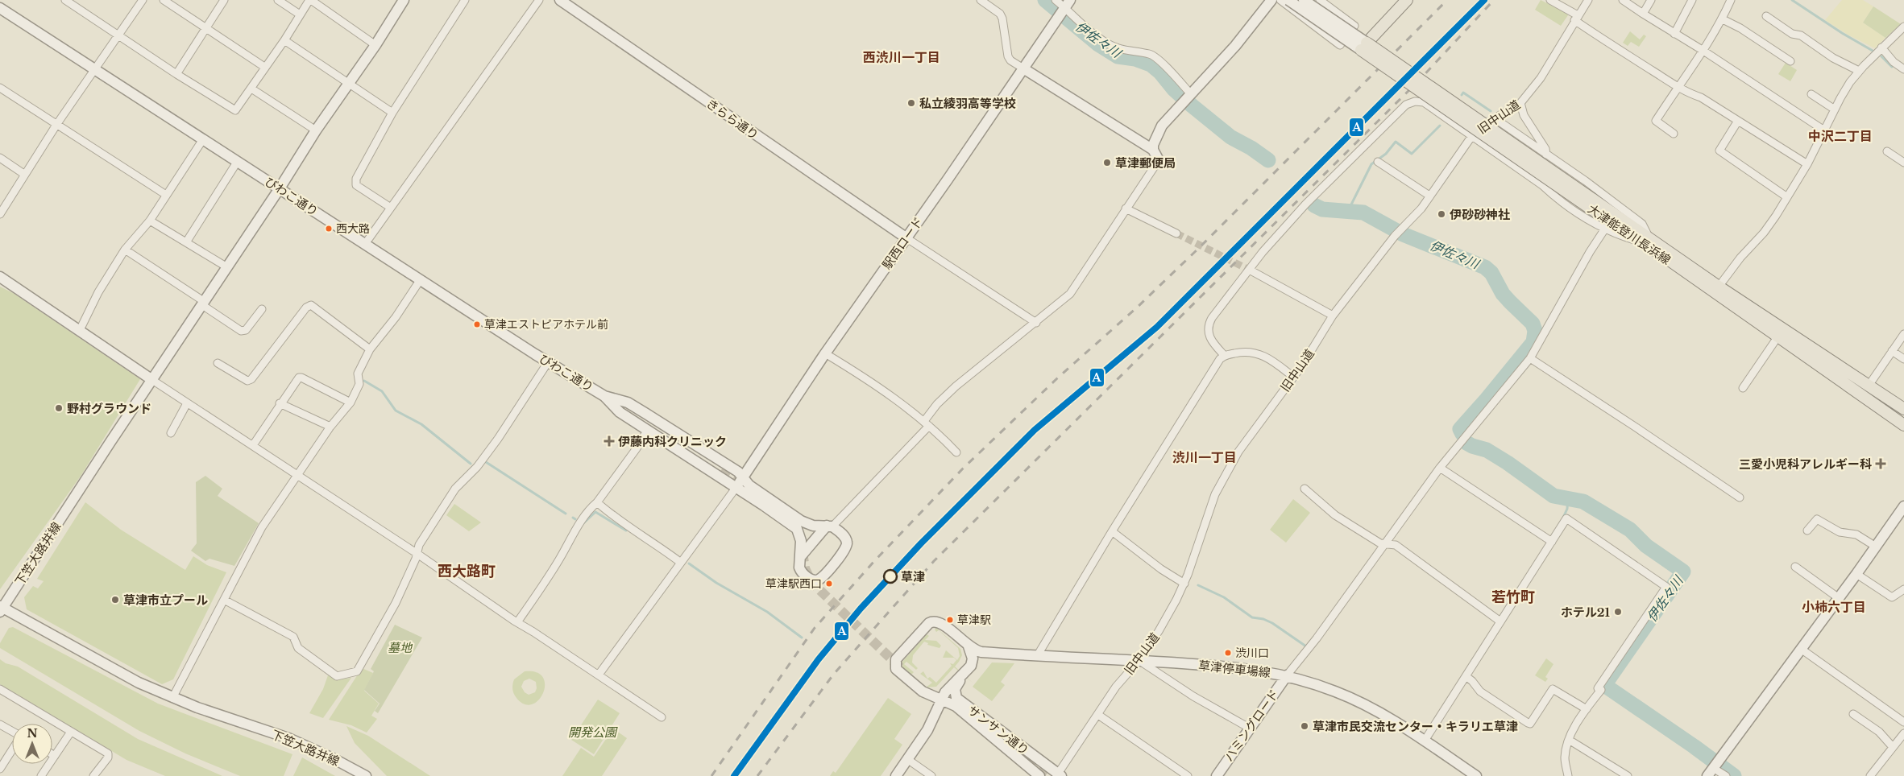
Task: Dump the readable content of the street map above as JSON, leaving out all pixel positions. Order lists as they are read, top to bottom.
{
  "streets": {
    "main road": ["大津能登川長浜線"],
    "street": [
      "旧中山道",
      "きらら通り",
      "びわこ通り",
      "駅西ロード",
      "下笠大路井線",
      "草津停車場線",
      "ハミングロード",
      "サンサン通り"
    ]
  },
  "crossings": [
    ["旧中山道", "草津停車場線"],
    ["旧中山道", "サンサン通り"],
    ["きらら通り", "駅西ロード"],
    ["びわこ通り", "駅西ロード"],
    ["びわこ通り", "下笠大路井線"],
    ["草津停車場線", "ハミングロード"],
    ["草津停車場線", "サンサン通り"]
  ],
  "districts": [
    "西渋川一丁目",
    "中沢二丁目",
    "渋川一丁目",
    "西大路町",
    "若竹町",
    "小柿六丁目"
  ],
  "water": ["伊佐々川"],
  "parks": ["墓地", "開発公園"],
  "places": {
    "other": [
      "私立綾羽高等学校",
      "草津郵便局",
      "伊砂砂神社",
      "西大路",
      "草津エストピアホテル前",
      "野村グラウンド",
      "草津",
      "草津駅西口",
      "草津市立プール",
      "ホテル21",
      "草津駅",
      "渋川口",
      "草津市民交流センター・キラリエ草津"
    ],
    "health": ["伊藤内科クリニック", "三愛小児科アレルギー科"]
  },
  "lines": ["transit line A"],
  "north": "top"
}
